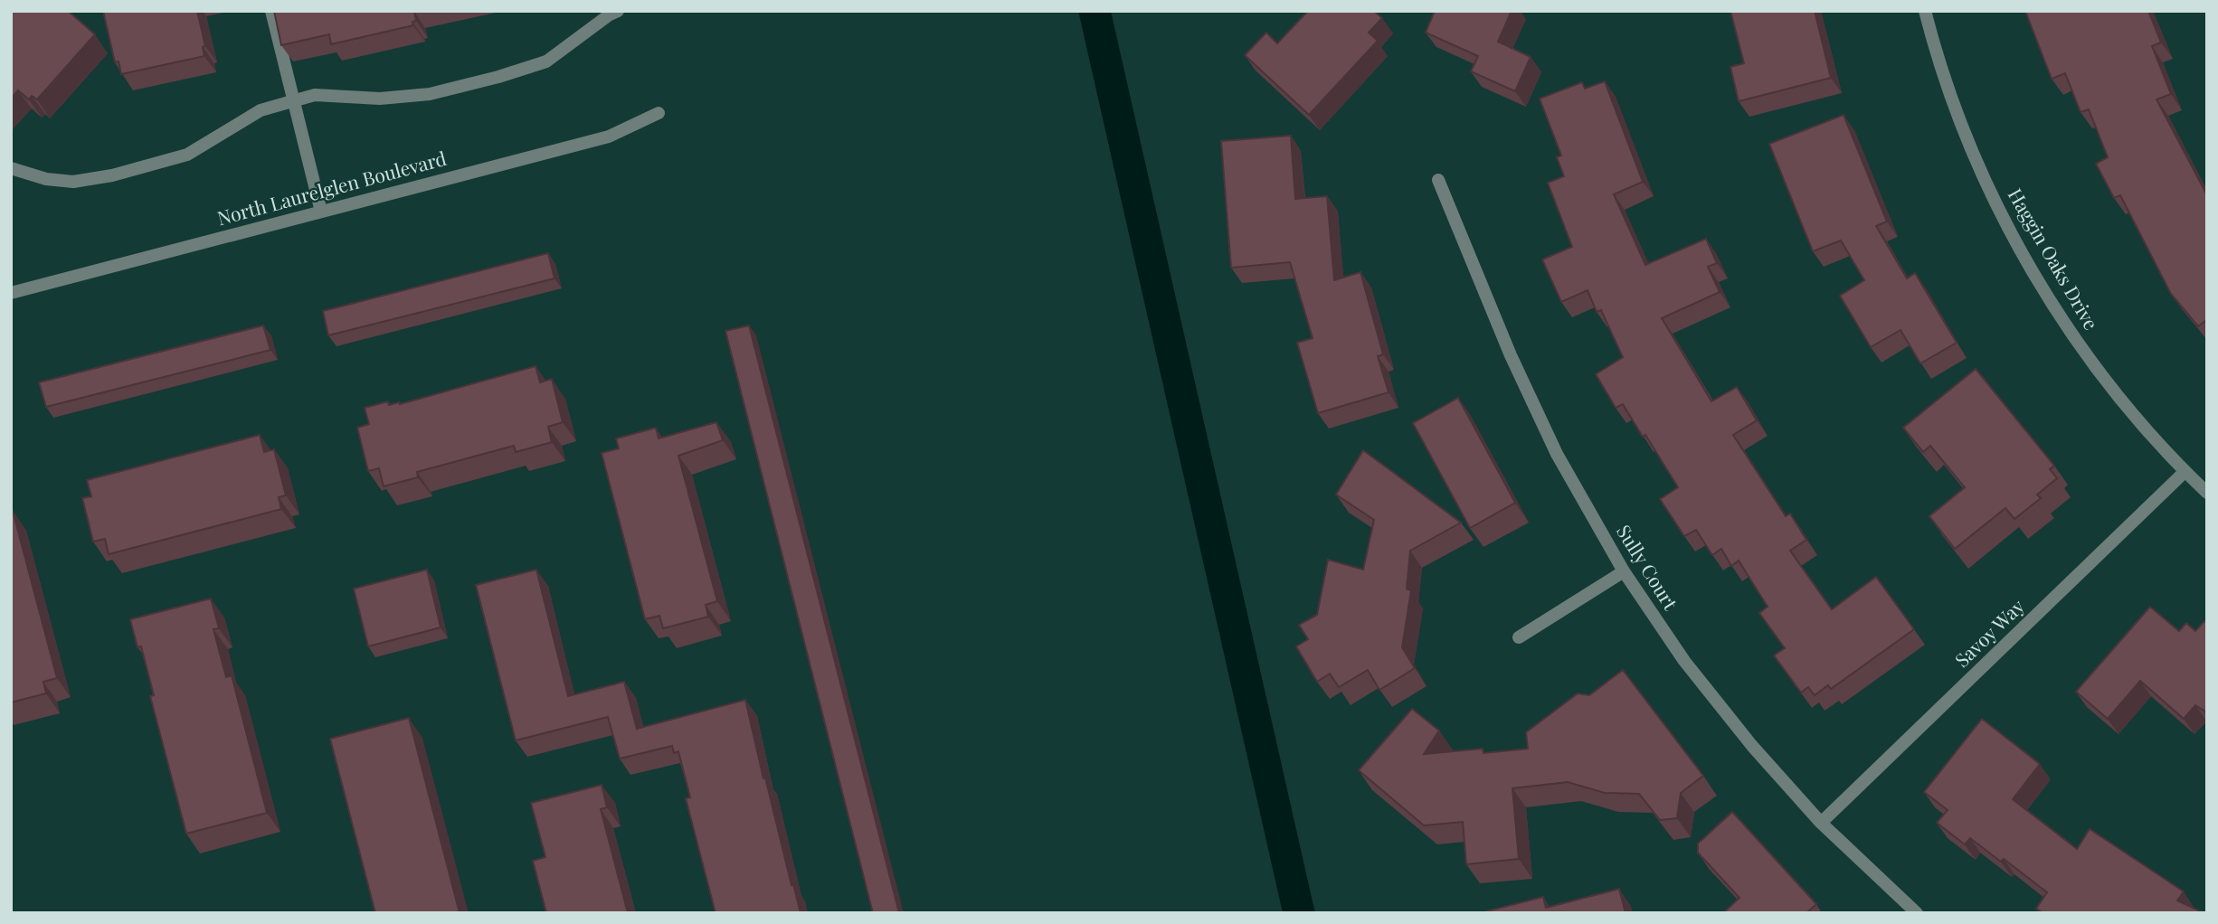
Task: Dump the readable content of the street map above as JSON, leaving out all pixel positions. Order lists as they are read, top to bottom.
{
  "streets": {
    "street": [
      "North Laurelglen Boulevard",
      "Haggin Oaks Drive",
      "Sully Court",
      "Savoy Way"
    ]
  },
  "crossings": [
    ["Haggin Oaks Drive", "Savoy Way"],
    ["Sully Court", "Savoy Way"]
  ]
}
